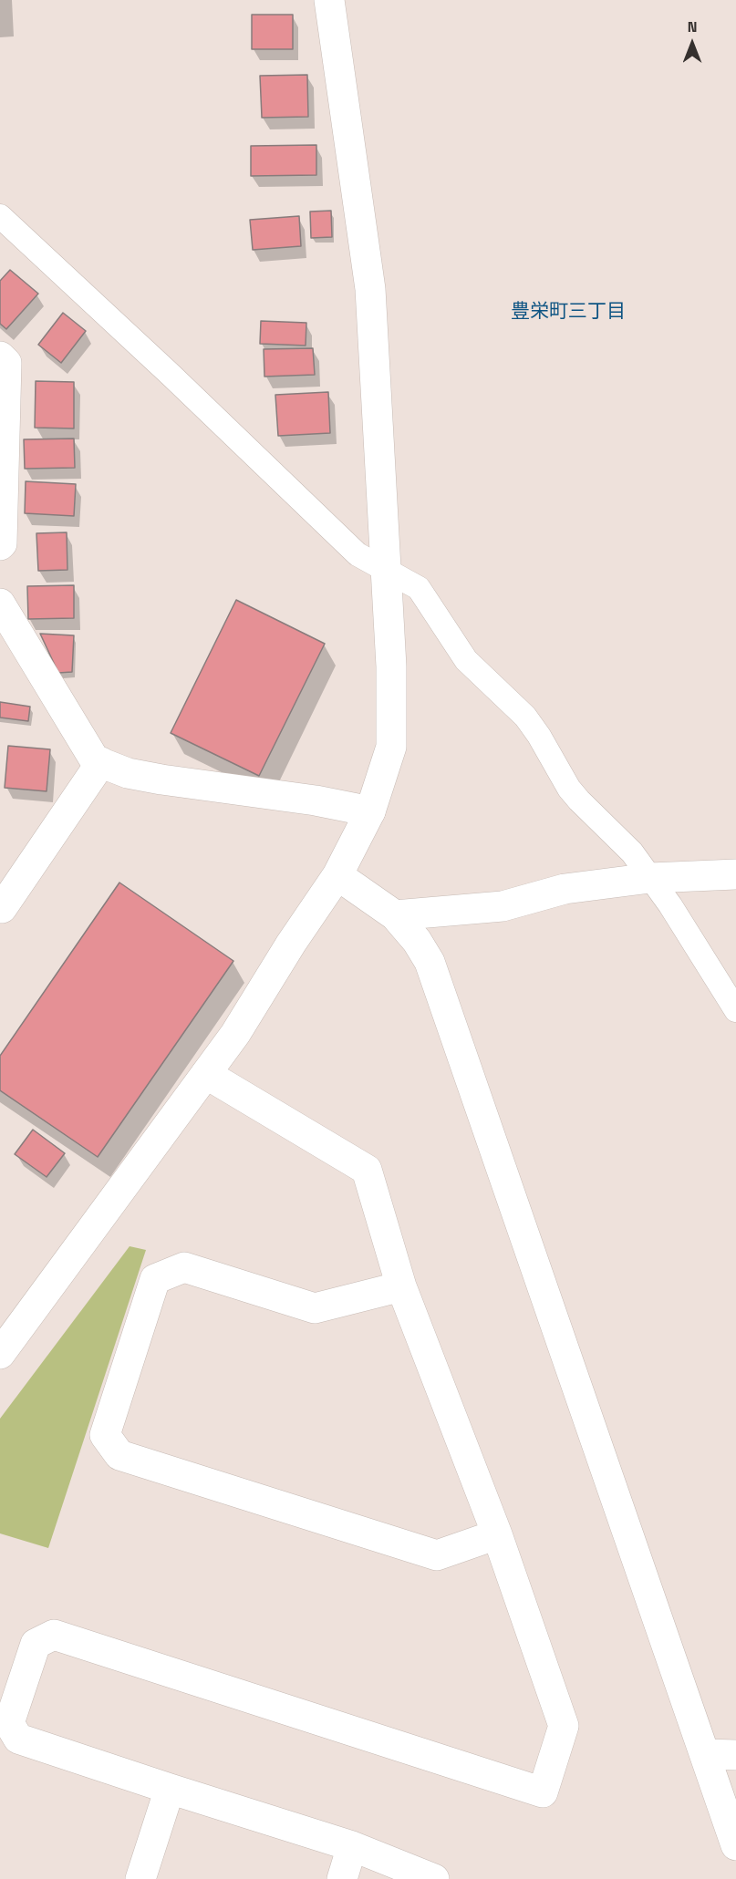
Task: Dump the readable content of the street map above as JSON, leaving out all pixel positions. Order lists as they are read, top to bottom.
{
  "districts": ["豊栄町三丁目"],
  "north": "top"
}
